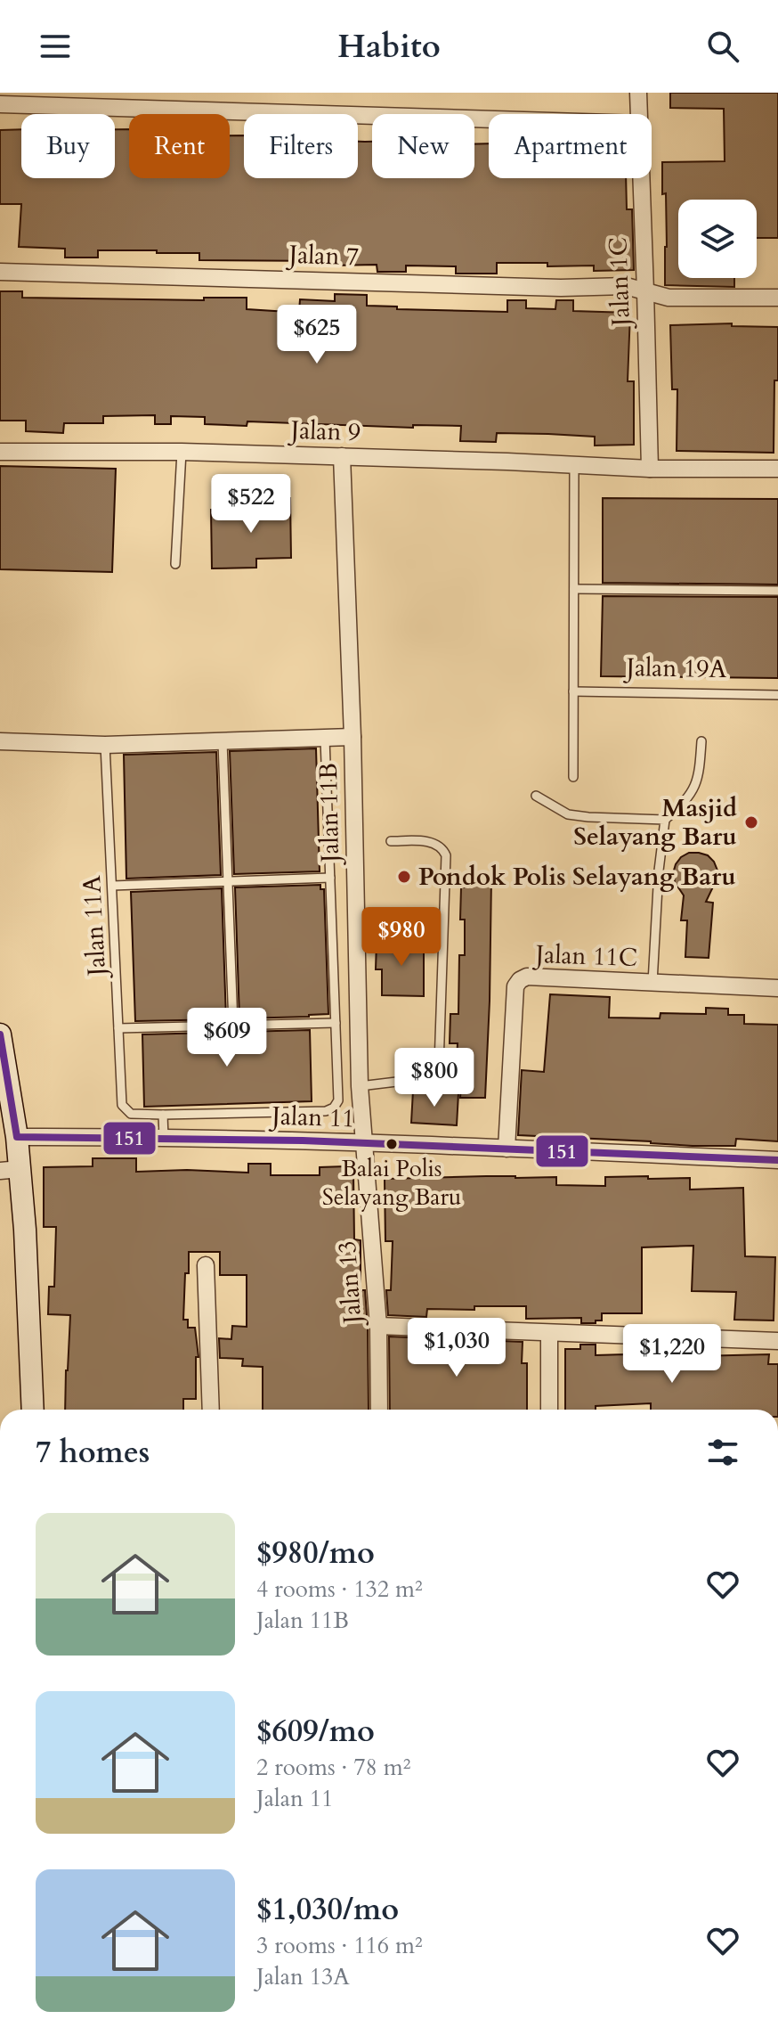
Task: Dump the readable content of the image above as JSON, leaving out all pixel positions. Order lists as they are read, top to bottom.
{
  "streets": {
    "street": [
      "Jalan 7",
      "Jalan 1C",
      "Jalan 9",
      "Jalan 11B",
      "Jalan 11C",
      "Jalan 11",
      "Jalan 13"
    ],
    "lane": ["Jalan 19A", "Jalan 11A"]
  },
  "crossings": [
    ["Jalan 7", "Jalan 1C"],
    ["Jalan 1C", "Jalan 9"],
    ["Jalan 9", "Jalan 11B"],
    ["Jalan 11B", "Jalan 11A"],
    ["Jalan 11B", "Jalan 11"],
    ["Jalan 11B", "Jalan 13"],
    ["Jalan 11C", "Jalan 11"],
    ["Jalan 11", "Jalan 13"]
  ],
  "places": ["Masjid Selayang Baru", "Pondok Polis Selayang Baru", "Balai Polis Selayang Baru"],
  "lines": ["transit line 151"],
  "page": {
    "header": "Habito",
    "chip": [
      "Buy",
      "Rent",
      "Filters",
      "New",
      "Apartment"
    ],
    "price": [
      "$625",
      "$522",
      "$980",
      "$609",
      "$800",
      "$1,030",
      "$1,220"
    ],
    "heading": "7 homes",
    "list": [
      {
        "name": "$980/mo",
        "note": "4 rooms · 132 m² · Jalan 11B"
      },
      {
        "name": "$609/mo",
        "note": "2 rooms · 78 m² · Jalan 11"
      },
      {
        "name": "$1,030/mo",
        "note": "3 rooms · 116 m² · Jalan 13A"
      }
    ]
  }
}
